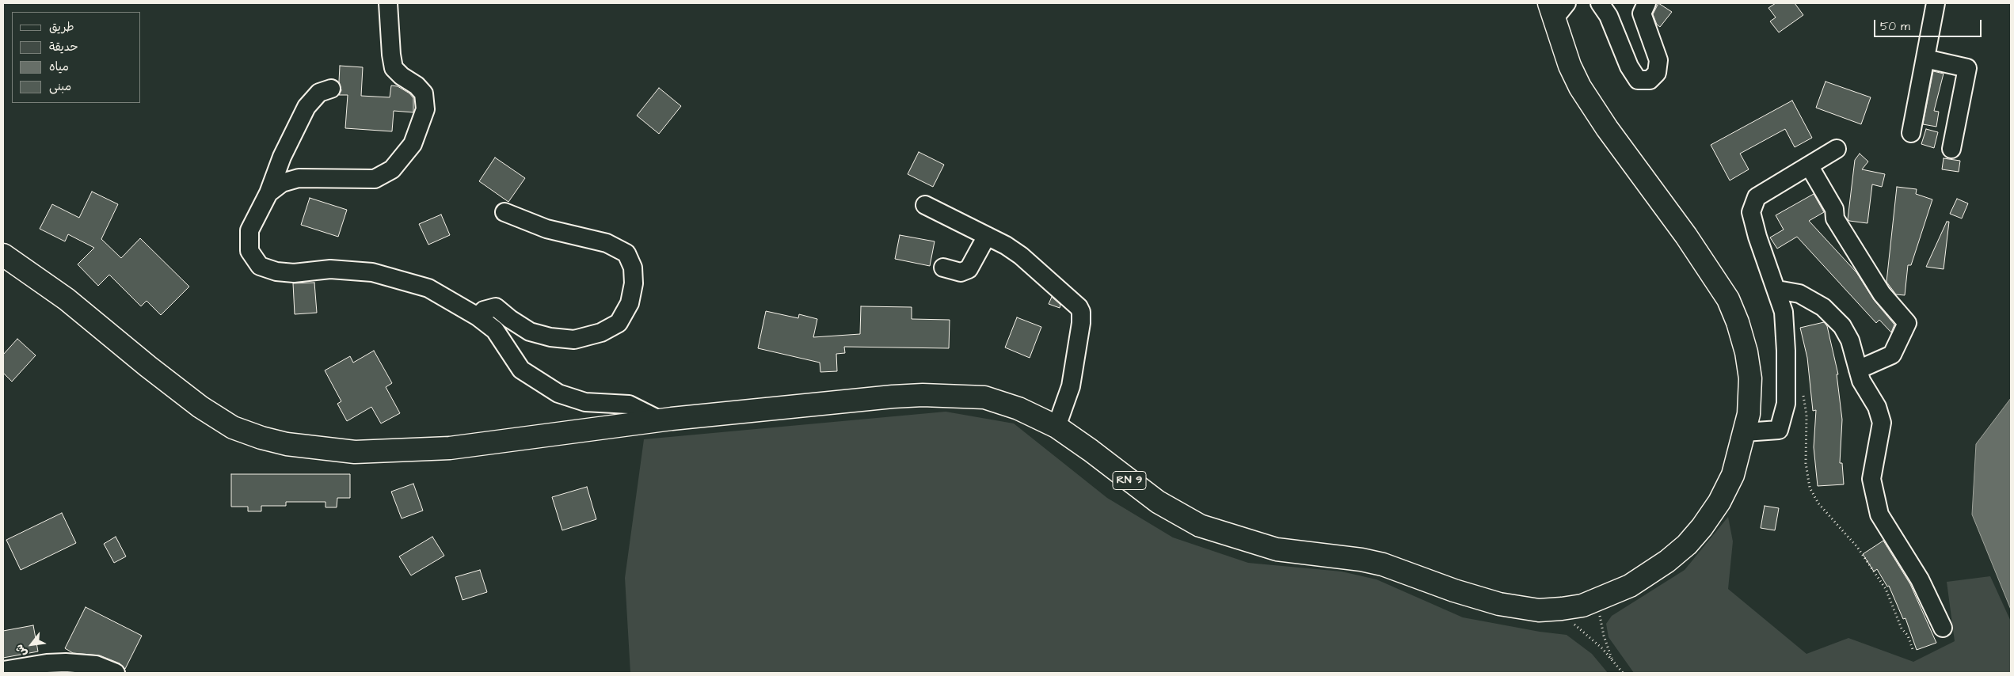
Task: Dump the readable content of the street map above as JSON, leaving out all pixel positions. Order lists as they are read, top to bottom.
{
  "streets": {
    "main road": ["RN 9"]
  },
  "legend": [
    "طريق",
    "حديقة",
    "مياه",
    "مبنى"
  ],
  "scale_bar": "50 m",
  "north": "bottom left"
}
